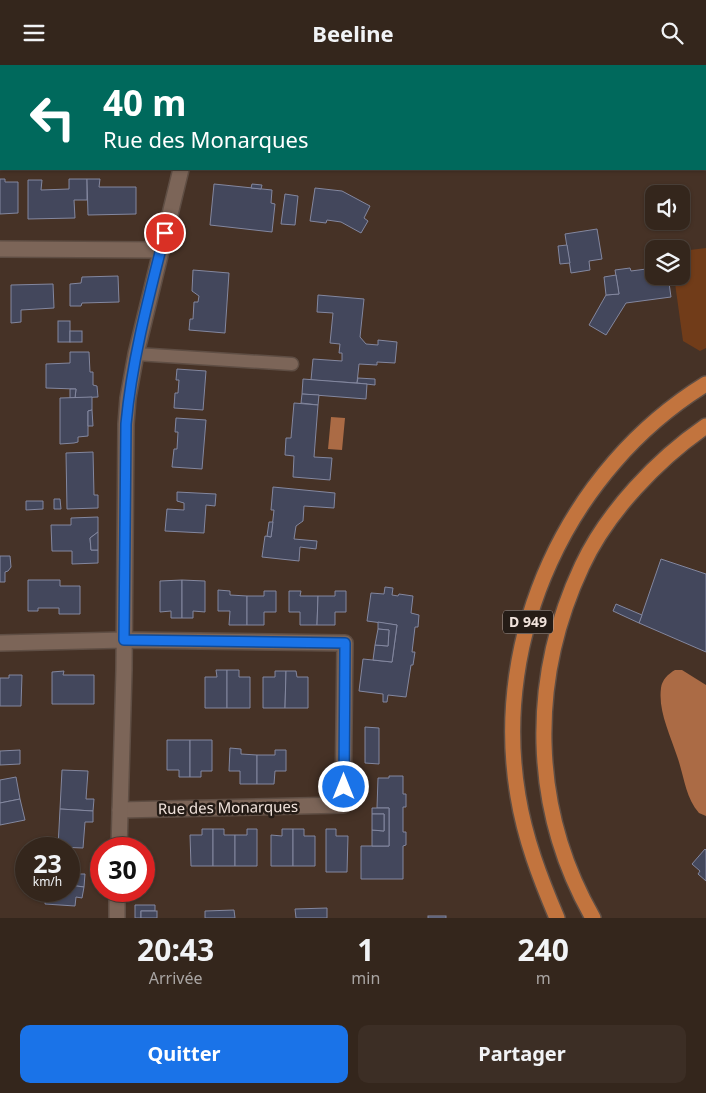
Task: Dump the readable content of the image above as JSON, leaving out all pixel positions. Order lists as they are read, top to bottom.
{
  "streets": {
    "main road": ["D 949"],
    "street": ["Rue des Monarques"]
  },
  "page": {
    "header": "Beeline",
    "turn": ["40 m", "Rue des Monarques"],
    "speed": "23 km/h",
    "limit": "30",
    "eta": [
      "20:43",
      "Arrivée",
      "1",
      "min",
      "240",
      "m"
    ],
    "buttons": ["Quitter", "Partager"]
  }
}
